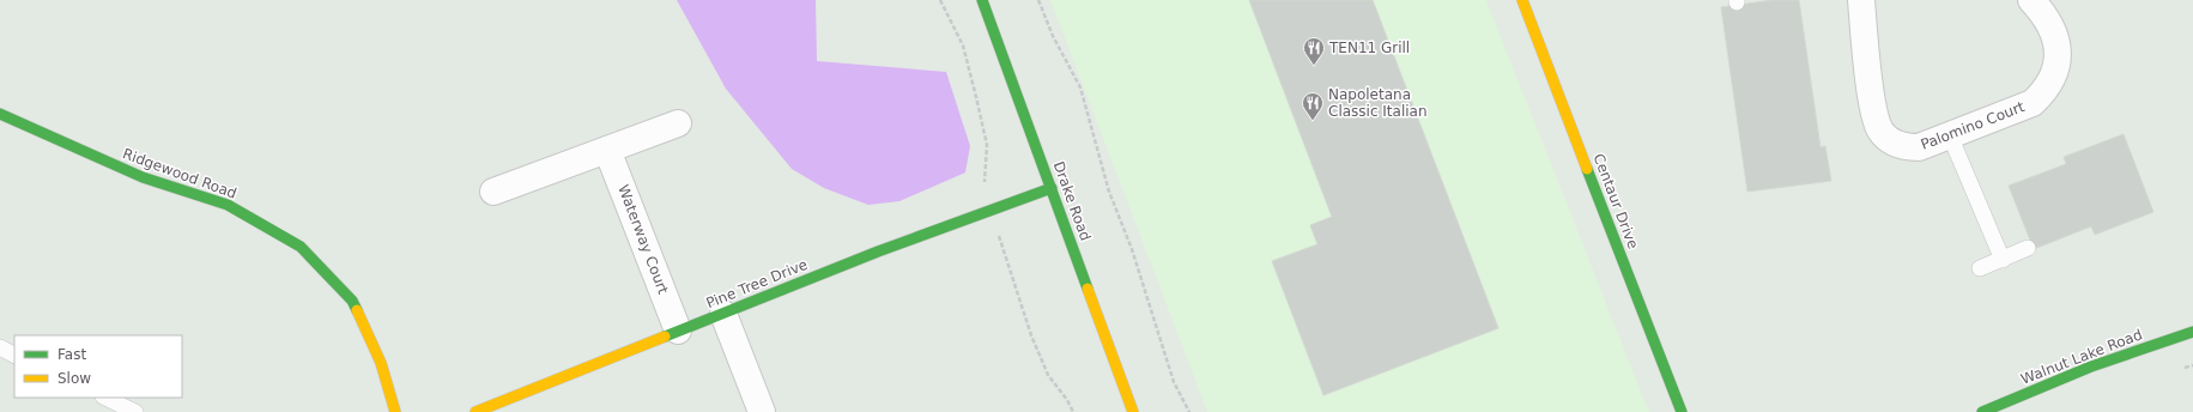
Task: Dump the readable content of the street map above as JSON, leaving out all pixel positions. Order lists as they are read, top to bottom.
{
  "streets": {
    "street": [
      "Palomino Court",
      "Ridgewood Road",
      "Drake Road",
      "Centaur Drive",
      "Waterway Court",
      "Pine Tree Drive",
      "Walnut Lake Road"
    ]
  },
  "crossings": [
    ["Drake Road", "Pine Tree Drive"],
    ["Waterway Court", "Pine Tree Drive"]
  ],
  "places": {
    "restaurant": ["TEN11 Grill", "Napoletana Classic Italian"]
  },
  "legend": ["Fast", "Slow"]
}
